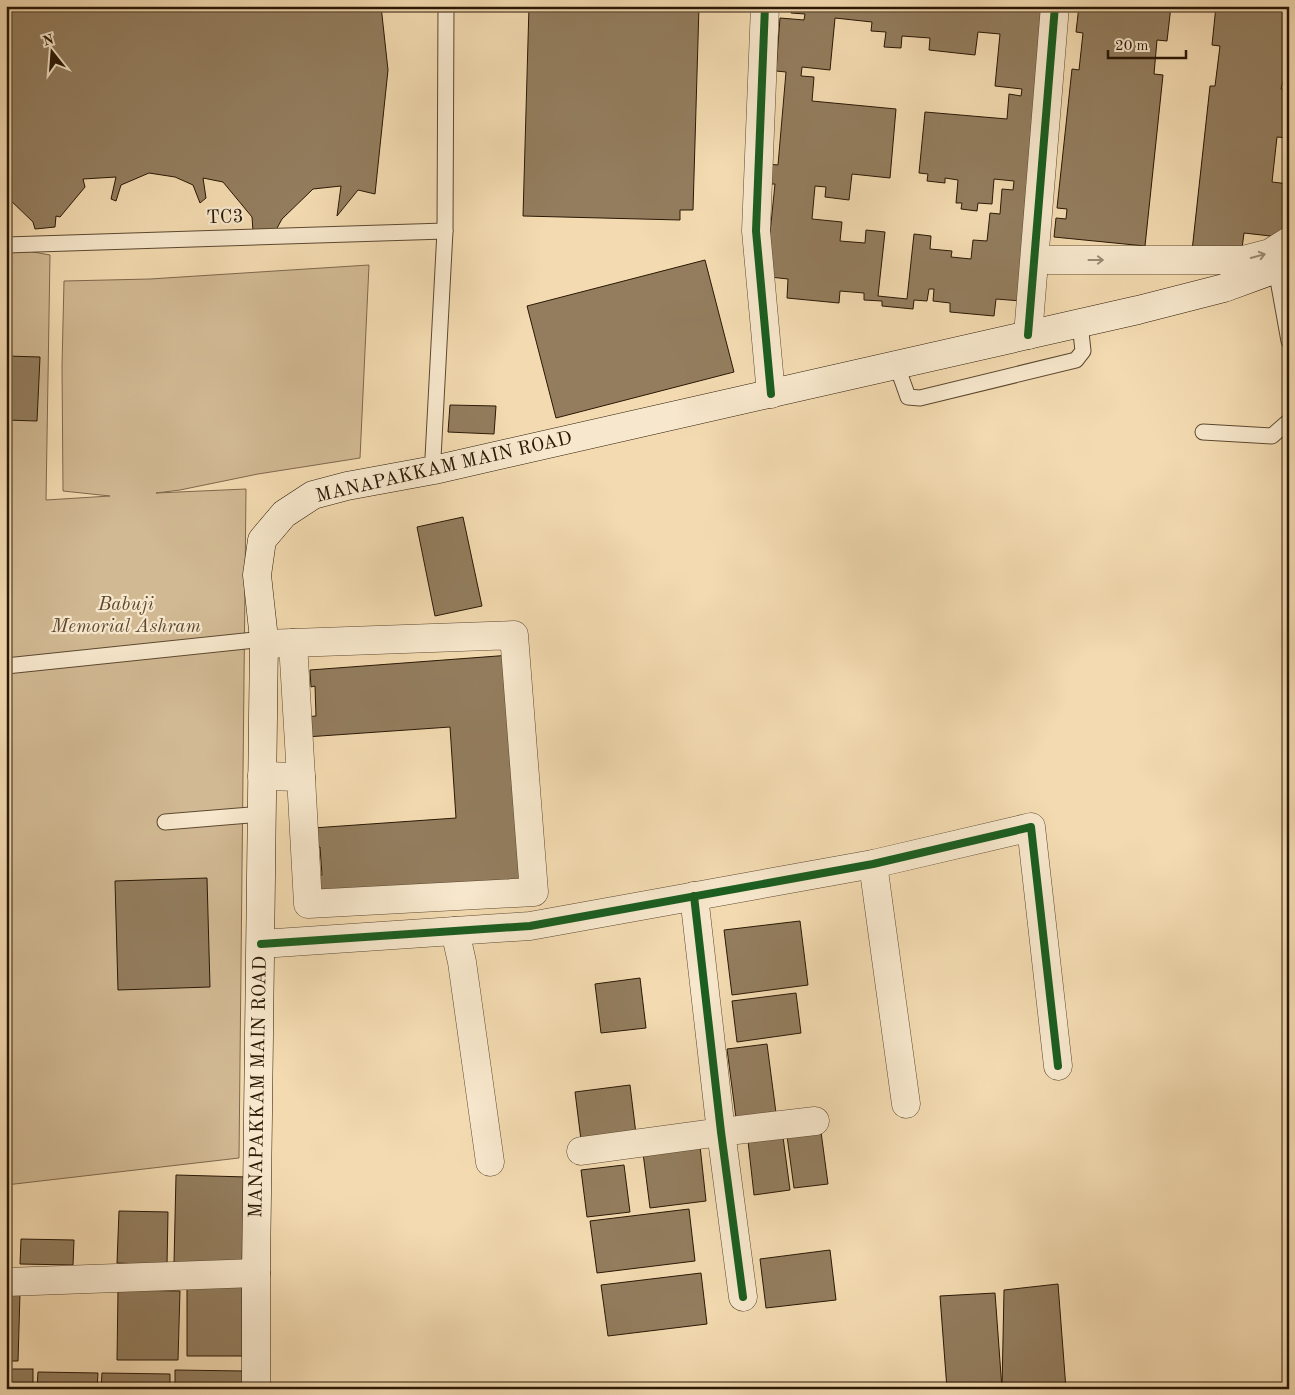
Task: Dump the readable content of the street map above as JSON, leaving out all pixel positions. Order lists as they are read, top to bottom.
{
  "streets": {
    "street": ["MANAPAKKAM MAIN ROAD"],
    "lane": ["TC3"]
  },
  "parks": ["Babuji Memorial Ashram"],
  "scale_bar": "20 m",
  "north": "top"
}
